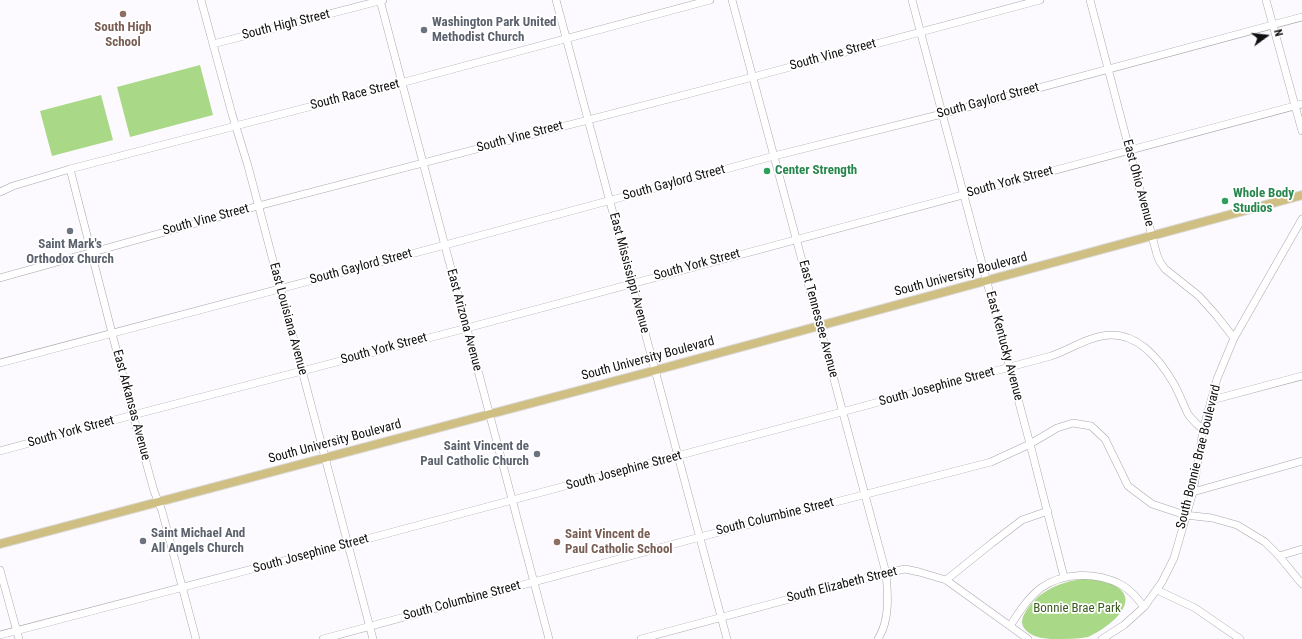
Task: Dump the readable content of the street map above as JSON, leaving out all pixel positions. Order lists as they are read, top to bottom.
{
  "streets": {
    "main road": ["South University Boulevard"],
    "street": [
      "South High Street",
      "South Vine Street",
      "South Race Street",
      "South Gaylord Street",
      "South York Street",
      "East Ohio Avenue",
      "East Mississippi Avenue",
      "East Louisiana Avenue",
      "East Tennessee Avenue",
      "East Arizona Avenue",
      "East Kentucky Avenue",
      "South Josephine Street",
      "East Arkansas Avenue",
      "South Bonnie Brae Boulevard",
      "South Columbine Street",
      "South Elizabeth Street"
    ]
  },
  "crossings": [
    ["South High Street", "East Louisiana Avenue"],
    ["South High Street", "East Arizona Avenue"],
    ["South Vine Street", "East Mississippi Avenue"],
    ["South Vine Street", "East Louisiana Avenue"],
    ["South Vine Street", "East Tennessee Avenue"],
    ["South Vine Street", "East Arizona Avenue"],
    ["South Vine Street", "East Kentucky Avenue"],
    ["South Vine Street", "East Arkansas Avenue"],
    ["South Race Street", "East Mississippi Avenue"],
    ["South Race Street", "East Louisiana Avenue"],
    ["South Race Street", "East Arizona Avenue"],
    ["South Race Street", "East Arkansas Avenue"],
    ["South Gaylord Street", "East Ohio Avenue"],
    ["South Gaylord Street", "East Mississippi Avenue"],
    ["South Gaylord Street", "East Louisiana Avenue"],
    ["South Gaylord Street", "East Tennessee Avenue"],
    ["South Gaylord Street", "East Arizona Avenue"],
    ["South Gaylord Street", "East Kentucky Avenue"],
    ["South Gaylord Street", "East Arkansas Avenue"],
    ["South York Street", "East Ohio Avenue"],
    ["South York Street", "East Mississippi Avenue"],
    ["South York Street", "East Louisiana Avenue"],
    ["South York Street", "East Tennessee Avenue"],
    ["South York Street", "East Arizona Avenue"],
    ["South York Street", "East Kentucky Avenue"],
    ["South York Street", "East Arkansas Avenue"],
    ["East Ohio Avenue", "South University Boulevard"],
    ["East Ohio Avenue", "South Bonnie Brae Boulevard"],
    ["East Mississippi Avenue", "South University Boulevard"],
    ["East Mississippi Avenue", "South Josephine Street"],
    ["East Mississippi Avenue", "South Columbine Street"],
    ["East Mississippi Avenue", "South Elizabeth Street"],
    ["South University Boulevard", "East Louisiana Avenue"],
    ["South University Boulevard", "East Tennessee Avenue"],
    ["South University Boulevard", "East Arizona Avenue"],
    ["South University Boulevard", "East Kentucky Avenue"],
    ["South University Boulevard", "East Arkansas Avenue"],
    ["East Louisiana Avenue", "South Josephine Street"],
    ["East Louisiana Avenue", "South Columbine Street"],
    ["East Tennessee Avenue", "South Josephine Street"],
    ["East Tennessee Avenue", "South Columbine Street"],
    ["East Tennessee Avenue", "South Elizabeth Street"],
    ["East Arizona Avenue", "South Josephine Street"],
    ["East Arizona Avenue", "South Columbine Street"],
    ["East Kentucky Avenue", "South Josephine Street"],
    ["East Kentucky Avenue", "South Columbine Street"],
    ["South Josephine Street", "East Arkansas Avenue"],
    ["South Josephine Street", "South Bonnie Brae Boulevard"],
    ["South Bonnie Brae Boulevard", "South Columbine Street"]
  ],
  "parks": ["Bonnie Brae Park"],
  "places": [
    "South High School",
    "Washington Park United Methodist Church",
    "Center Strength",
    "Whole Body Studios",
    "Saint Mark's Orthodox Church",
    "Saint Vincent de Paul Catholic Church",
    "Saint Michael And All Angels Church",
    "Saint Vincent de Paul Catholic School"
  ],
  "north": "right"
}
